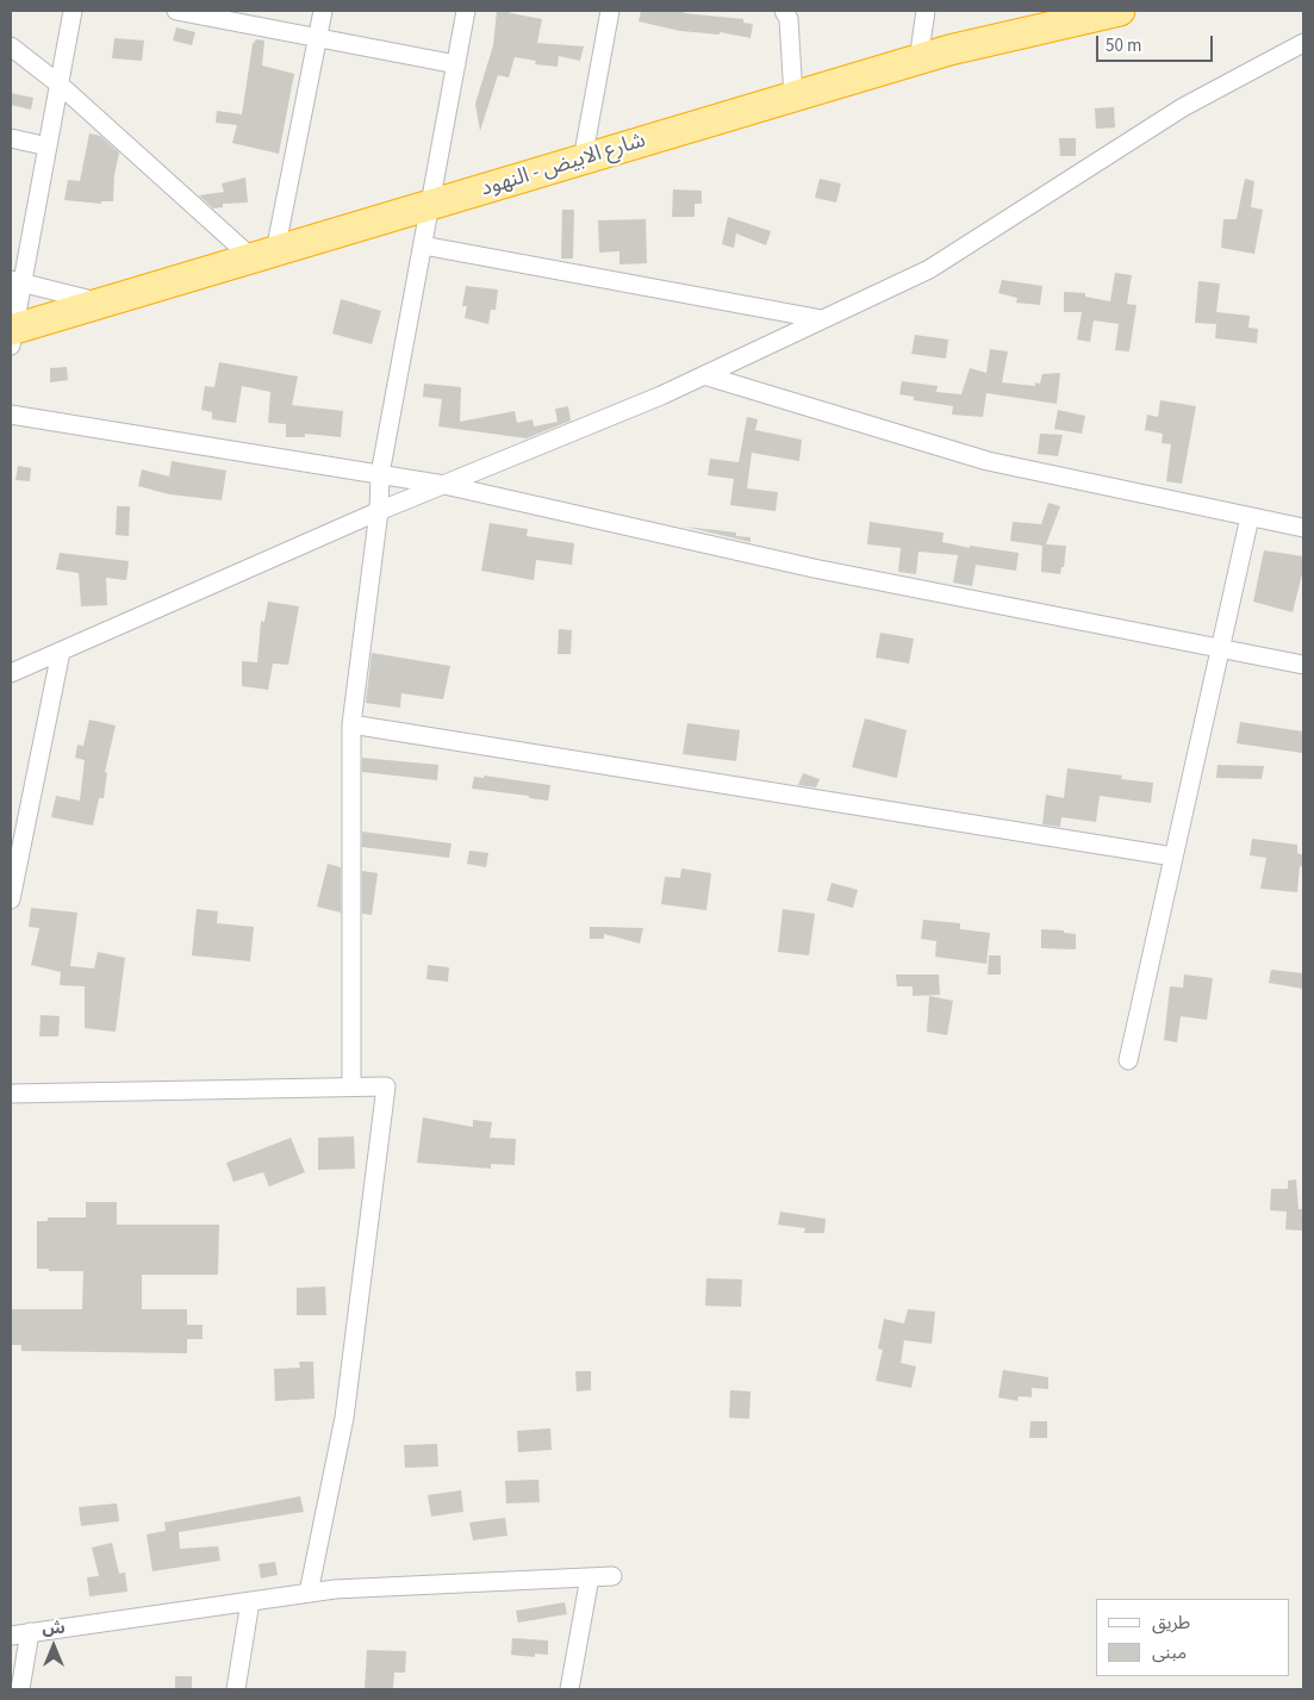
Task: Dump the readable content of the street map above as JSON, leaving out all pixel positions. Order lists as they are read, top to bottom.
{
  "streets": {
    "highway": ["شارع الابيض - النهود"]
  },
  "legend": ["طريق", "مبنى"],
  "scale_bar": "50 m",
  "north": "top"
}
